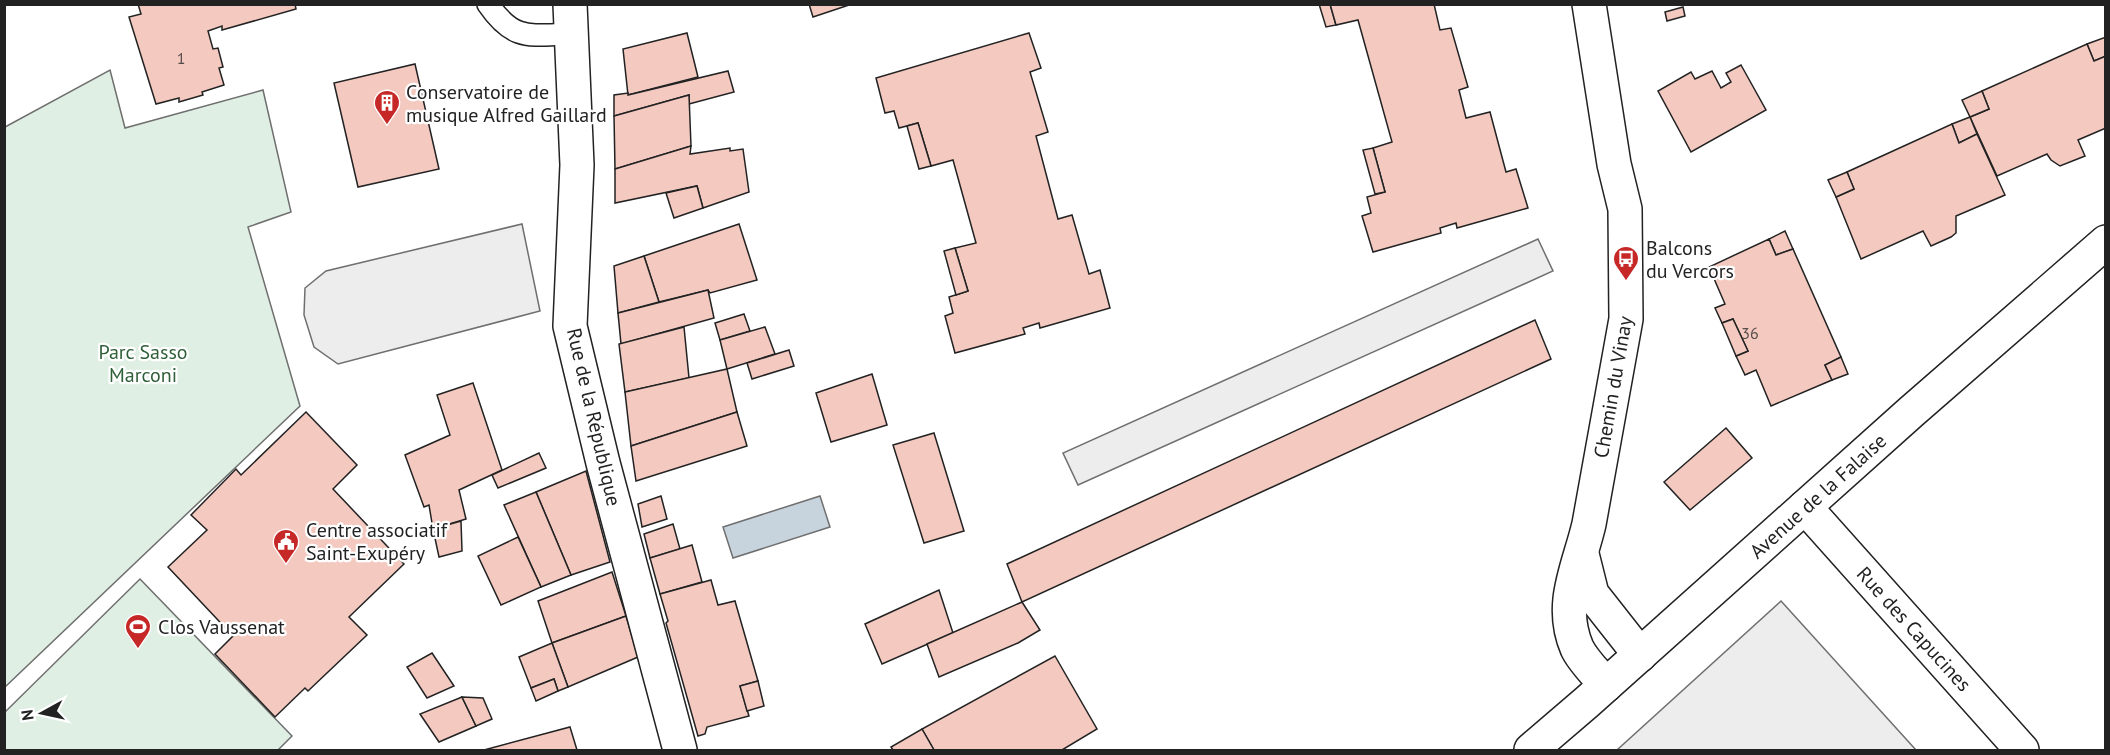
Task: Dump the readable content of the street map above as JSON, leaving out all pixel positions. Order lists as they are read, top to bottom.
{
  "streets": {
    "street": [
      "Chemin du Vinay",
      "Rue de la République",
      "Avenue de la Falaise",
      "Rue des Capucines"
    ]
  },
  "crossings": [
    ["Chemin du Vinay", "Avenue de la Falaise"],
    ["Avenue de la Falaise", "Rue des Capucines"]
  ],
  "parks": ["Parc Sasso Marconi"],
  "places": {
    "building": ["Conservatoire de musique Alfred Gaillard"],
    "bus stop": ["Balcons du Vercors"],
    "public building": ["Centre associatif Saint-Exupéry"],
    "sports": ["Clos Vaussenat"]
  },
  "house_numbers": ["1", "36"],
  "north": "left"
}
